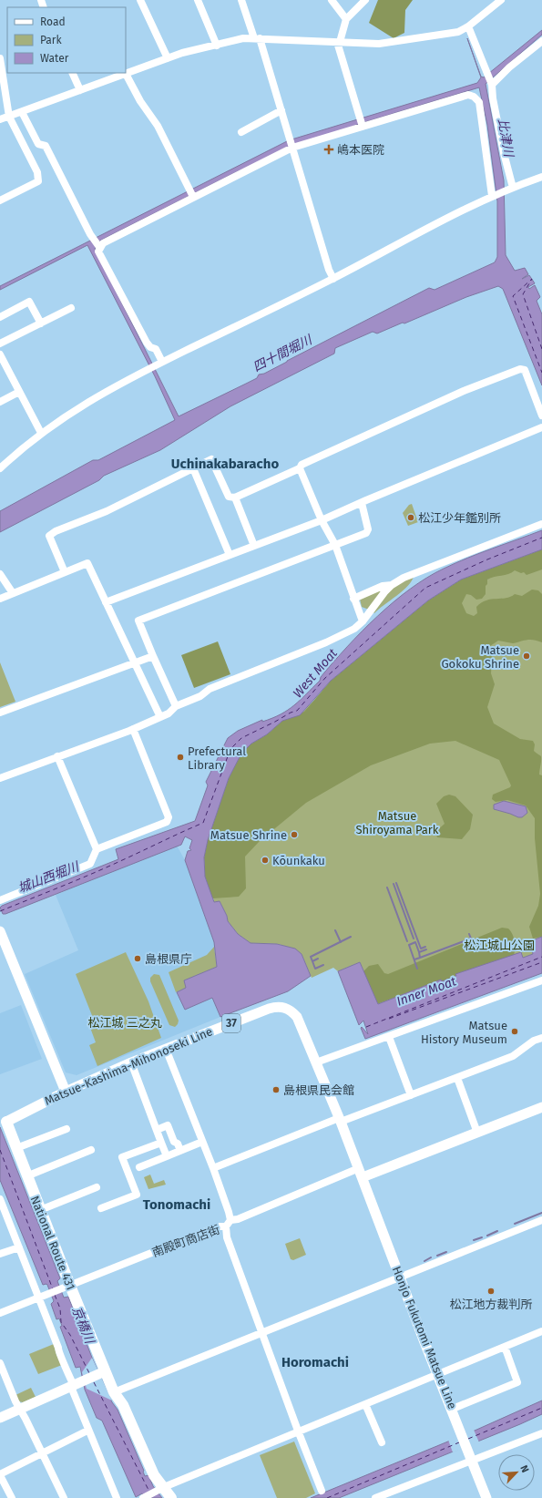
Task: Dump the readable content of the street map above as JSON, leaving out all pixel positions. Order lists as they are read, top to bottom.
{
  "streets": {
    "highway": ["National Route 431"],
    "main road": ["37", "Matsue-Kashima-Mihonoseki Line", "Honjo Fukutomi Matsue Line"],
    "street": ["南殿町商店街"]
  },
  "crossings": [
    ["Matsue-Kashima-Mihonoseki Line", "南殿町商店街"],
    ["Matsue-Kashima-Mihonoseki Line", "National Route 431"],
    ["Matsue-Kashima-Mihonoseki Line", "Honjo Fukutomi Matsue Line"],
    ["南殿町商店街", "National Route 431"],
    ["南殿町商店街", "Honjo Fukutomi Matsue Line"]
  ],
  "districts": ["Uchinakabaracho", "Tonomachi", "Horomachi"],
  "water": [
    "比津川",
    "四十間堀川",
    "West Moat",
    "城山西堀川",
    "Inner Moat",
    "京橋川"
  ],
  "parks": ["Matsue Shiroyama Park", "松江城山公園", "松江城 三之丸"],
  "places": {
    "health": ["嶋本医院"],
    "other": [
      "松江少年鑑別所",
      "Matsue Gokoku Shrine",
      "Prefectural Library",
      "Matsue Shrine",
      "Kōunkaku",
      "島根県庁",
      "Matsue History Museum",
      "島根県民会館",
      "松江地方裁判所"
    ]
  },
  "legend": ["Road", "Park", "Water"],
  "north": "top right"
}
